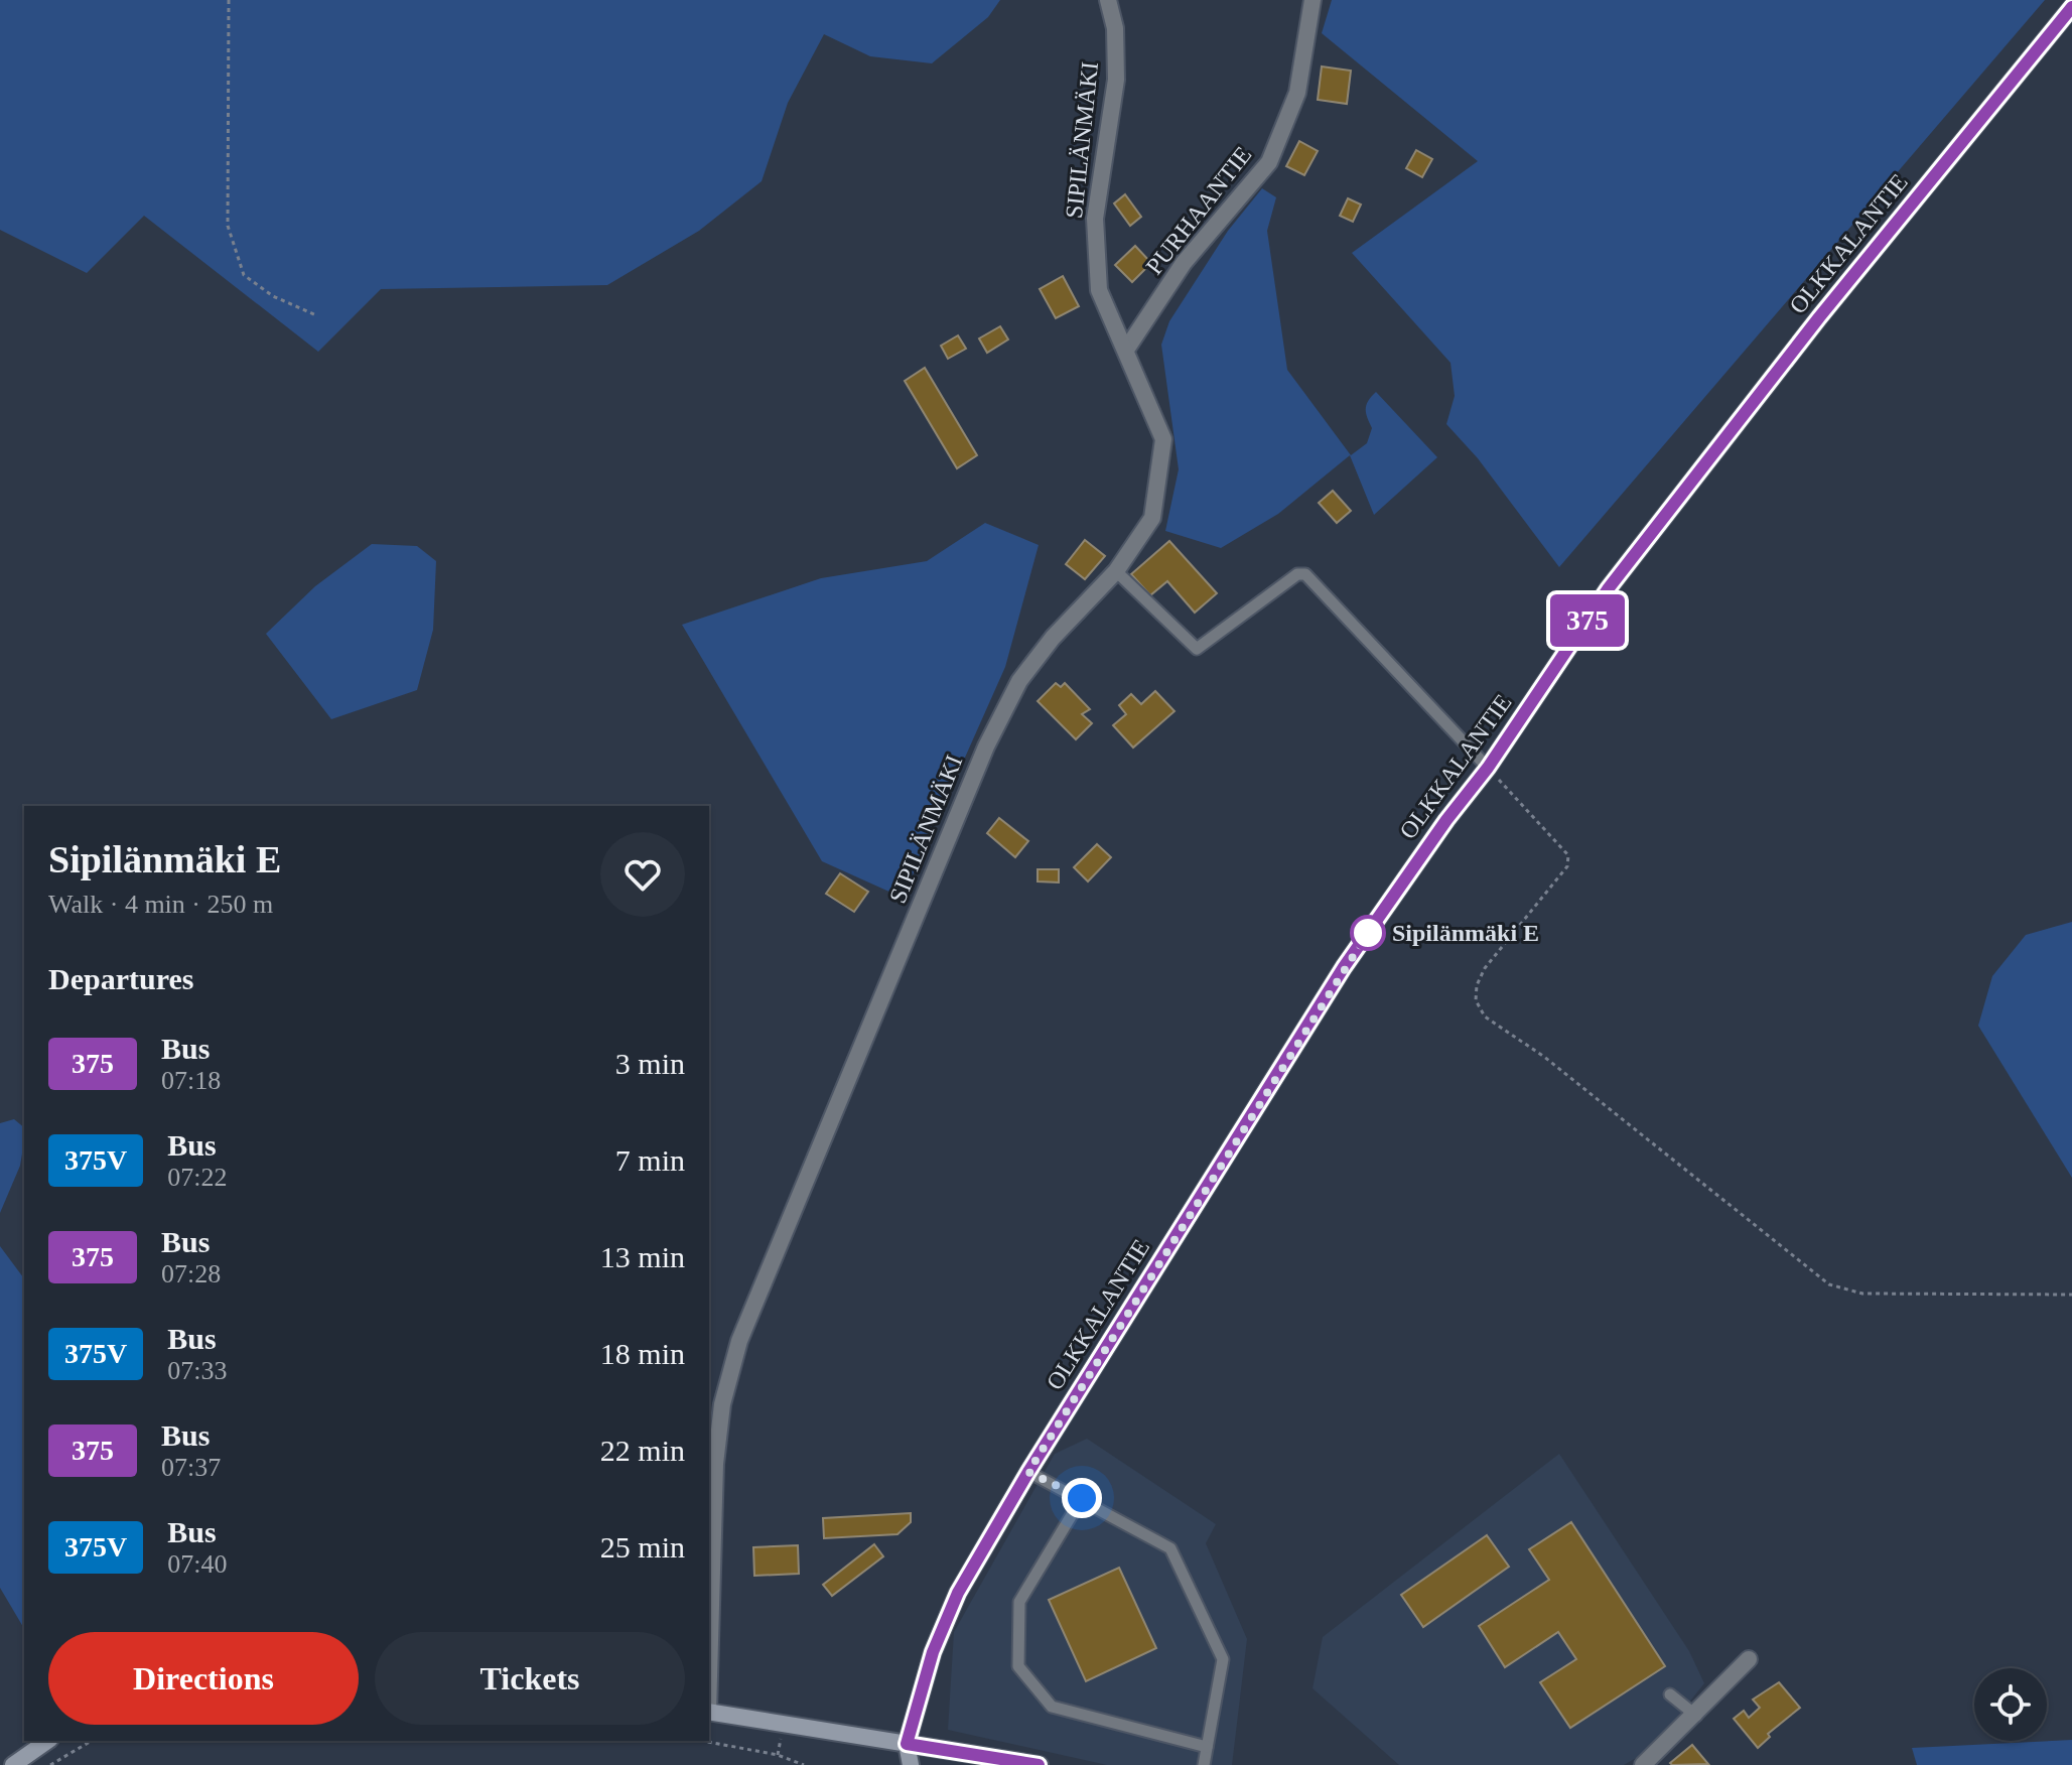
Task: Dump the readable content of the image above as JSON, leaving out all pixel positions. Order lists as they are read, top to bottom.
{
  "streets": {
    "street": ["SIPILÄNMÄKI", "PURHAANTIE", "OLKKALANTIE"]
  },
  "crossings": [
    ["SIPILÄNMÄKI", "PURHAANTIE"]
  ],
  "places": ["Sipilänmäki E"],
  "lines": ["bus line 375"],
  "page": {
    "on_map": "375",
    "heading": [
      ["Sipilänmäki E", "Walk · 4 min · 250 m"],
      "Departures"
    ],
    "list": [
      {
        "mark": "375",
        "name": "Bus",
        "note": "07:18",
        "value": "3 min"
      },
      {
        "mark": "375V",
        "name": "Bus",
        "note": "07:22",
        "value": "7 min"
      },
      {
        "mark": "375",
        "name": "Bus",
        "note": "07:28",
        "value": "13 min"
      },
      {
        "mark": "375V",
        "name": "Bus",
        "note": "07:33",
        "value": "18 min"
      },
      {
        "mark": "375",
        "name": "Bus",
        "note": "07:37",
        "value": "22 min"
      },
      {
        "mark": "375V",
        "name": "Bus",
        "note": "07:40",
        "value": "25 min"
      }
    ],
    "buttons": ["Directions", "Tickets"]
  }
}
